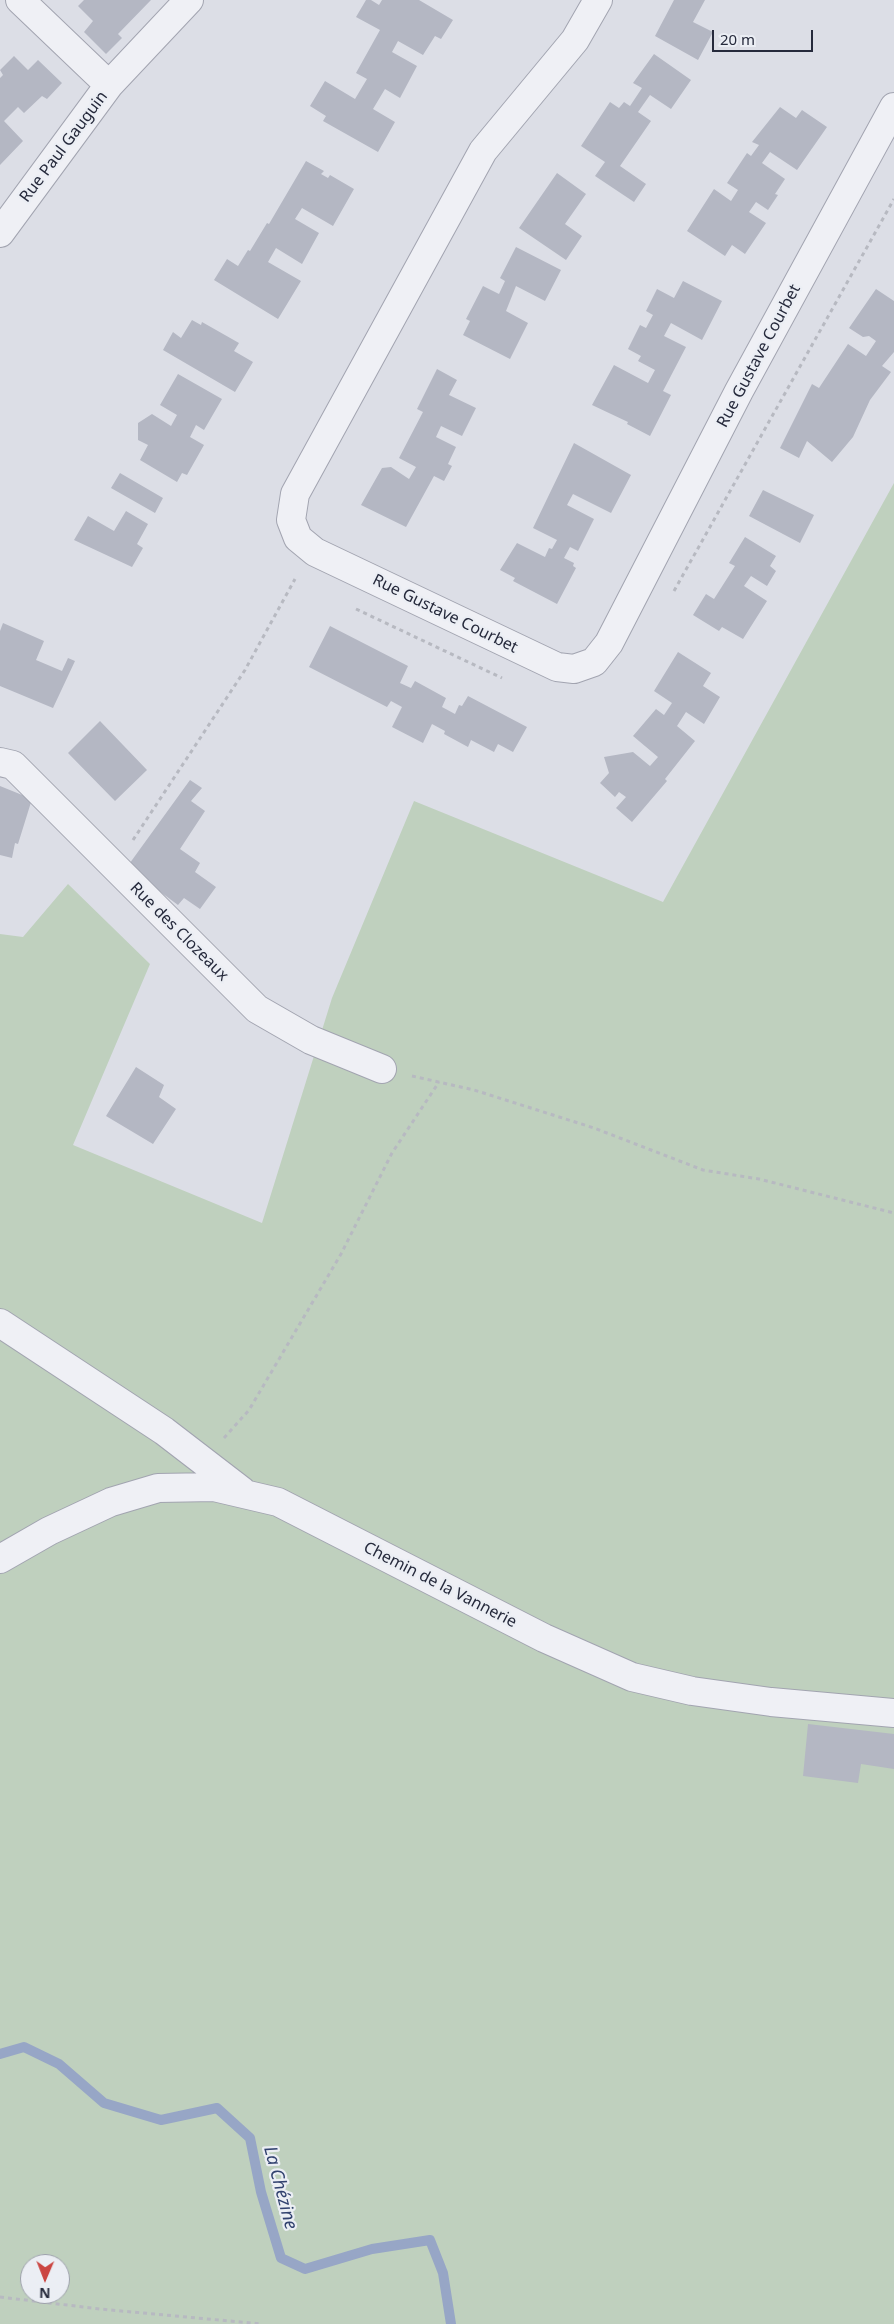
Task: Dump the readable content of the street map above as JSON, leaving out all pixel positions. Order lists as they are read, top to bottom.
{
  "streets": {
    "street": [
      "Rue Paul Gauguin",
      "Rue Gustave Courbet",
      "Rue des Clozeaux",
      "Chemin de la Vannerie"
    ]
  },
  "water": ["La Chézine"],
  "scale_bar": "20 m",
  "north": "bottom"
}
